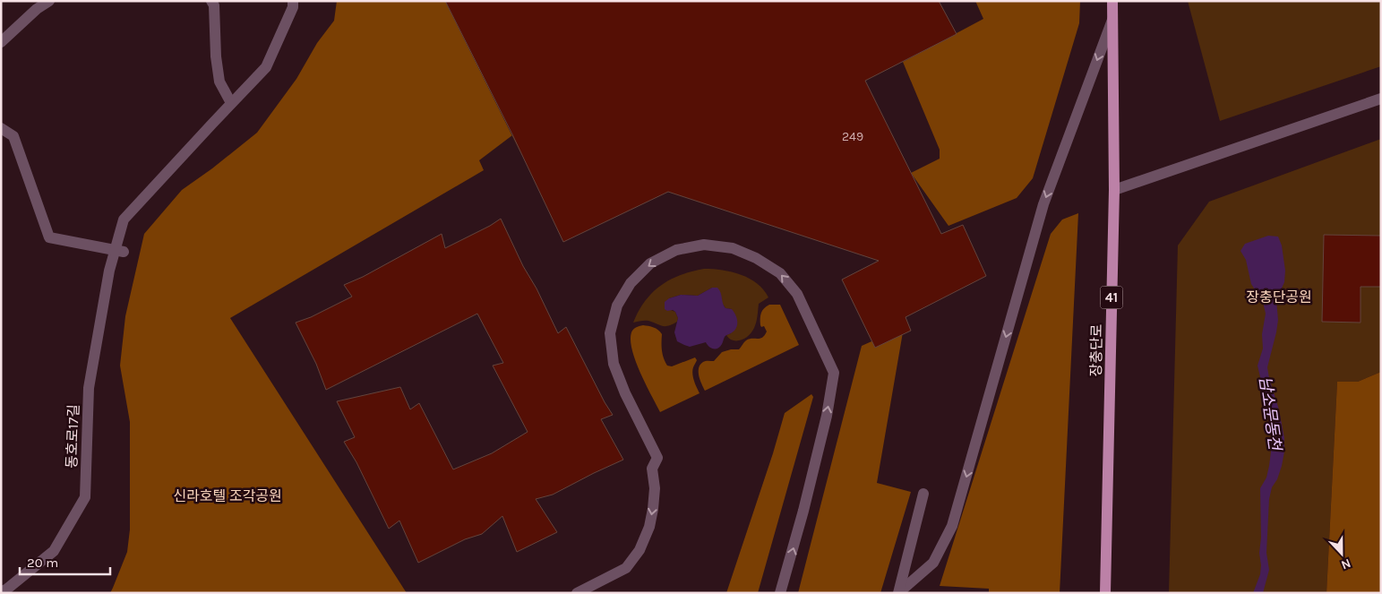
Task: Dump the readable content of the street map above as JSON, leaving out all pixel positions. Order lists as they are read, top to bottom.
{
  "streets": {
    "main road": ["41", "장충단로"],
    "street": ["동호로17길"]
  },
  "water": ["남소문동천"],
  "parks": ["장충단공원", "신라호텔 조각공원"],
  "house_numbers": ["249"],
  "scale_bar": "20 m",
  "north": "bottom"
}
